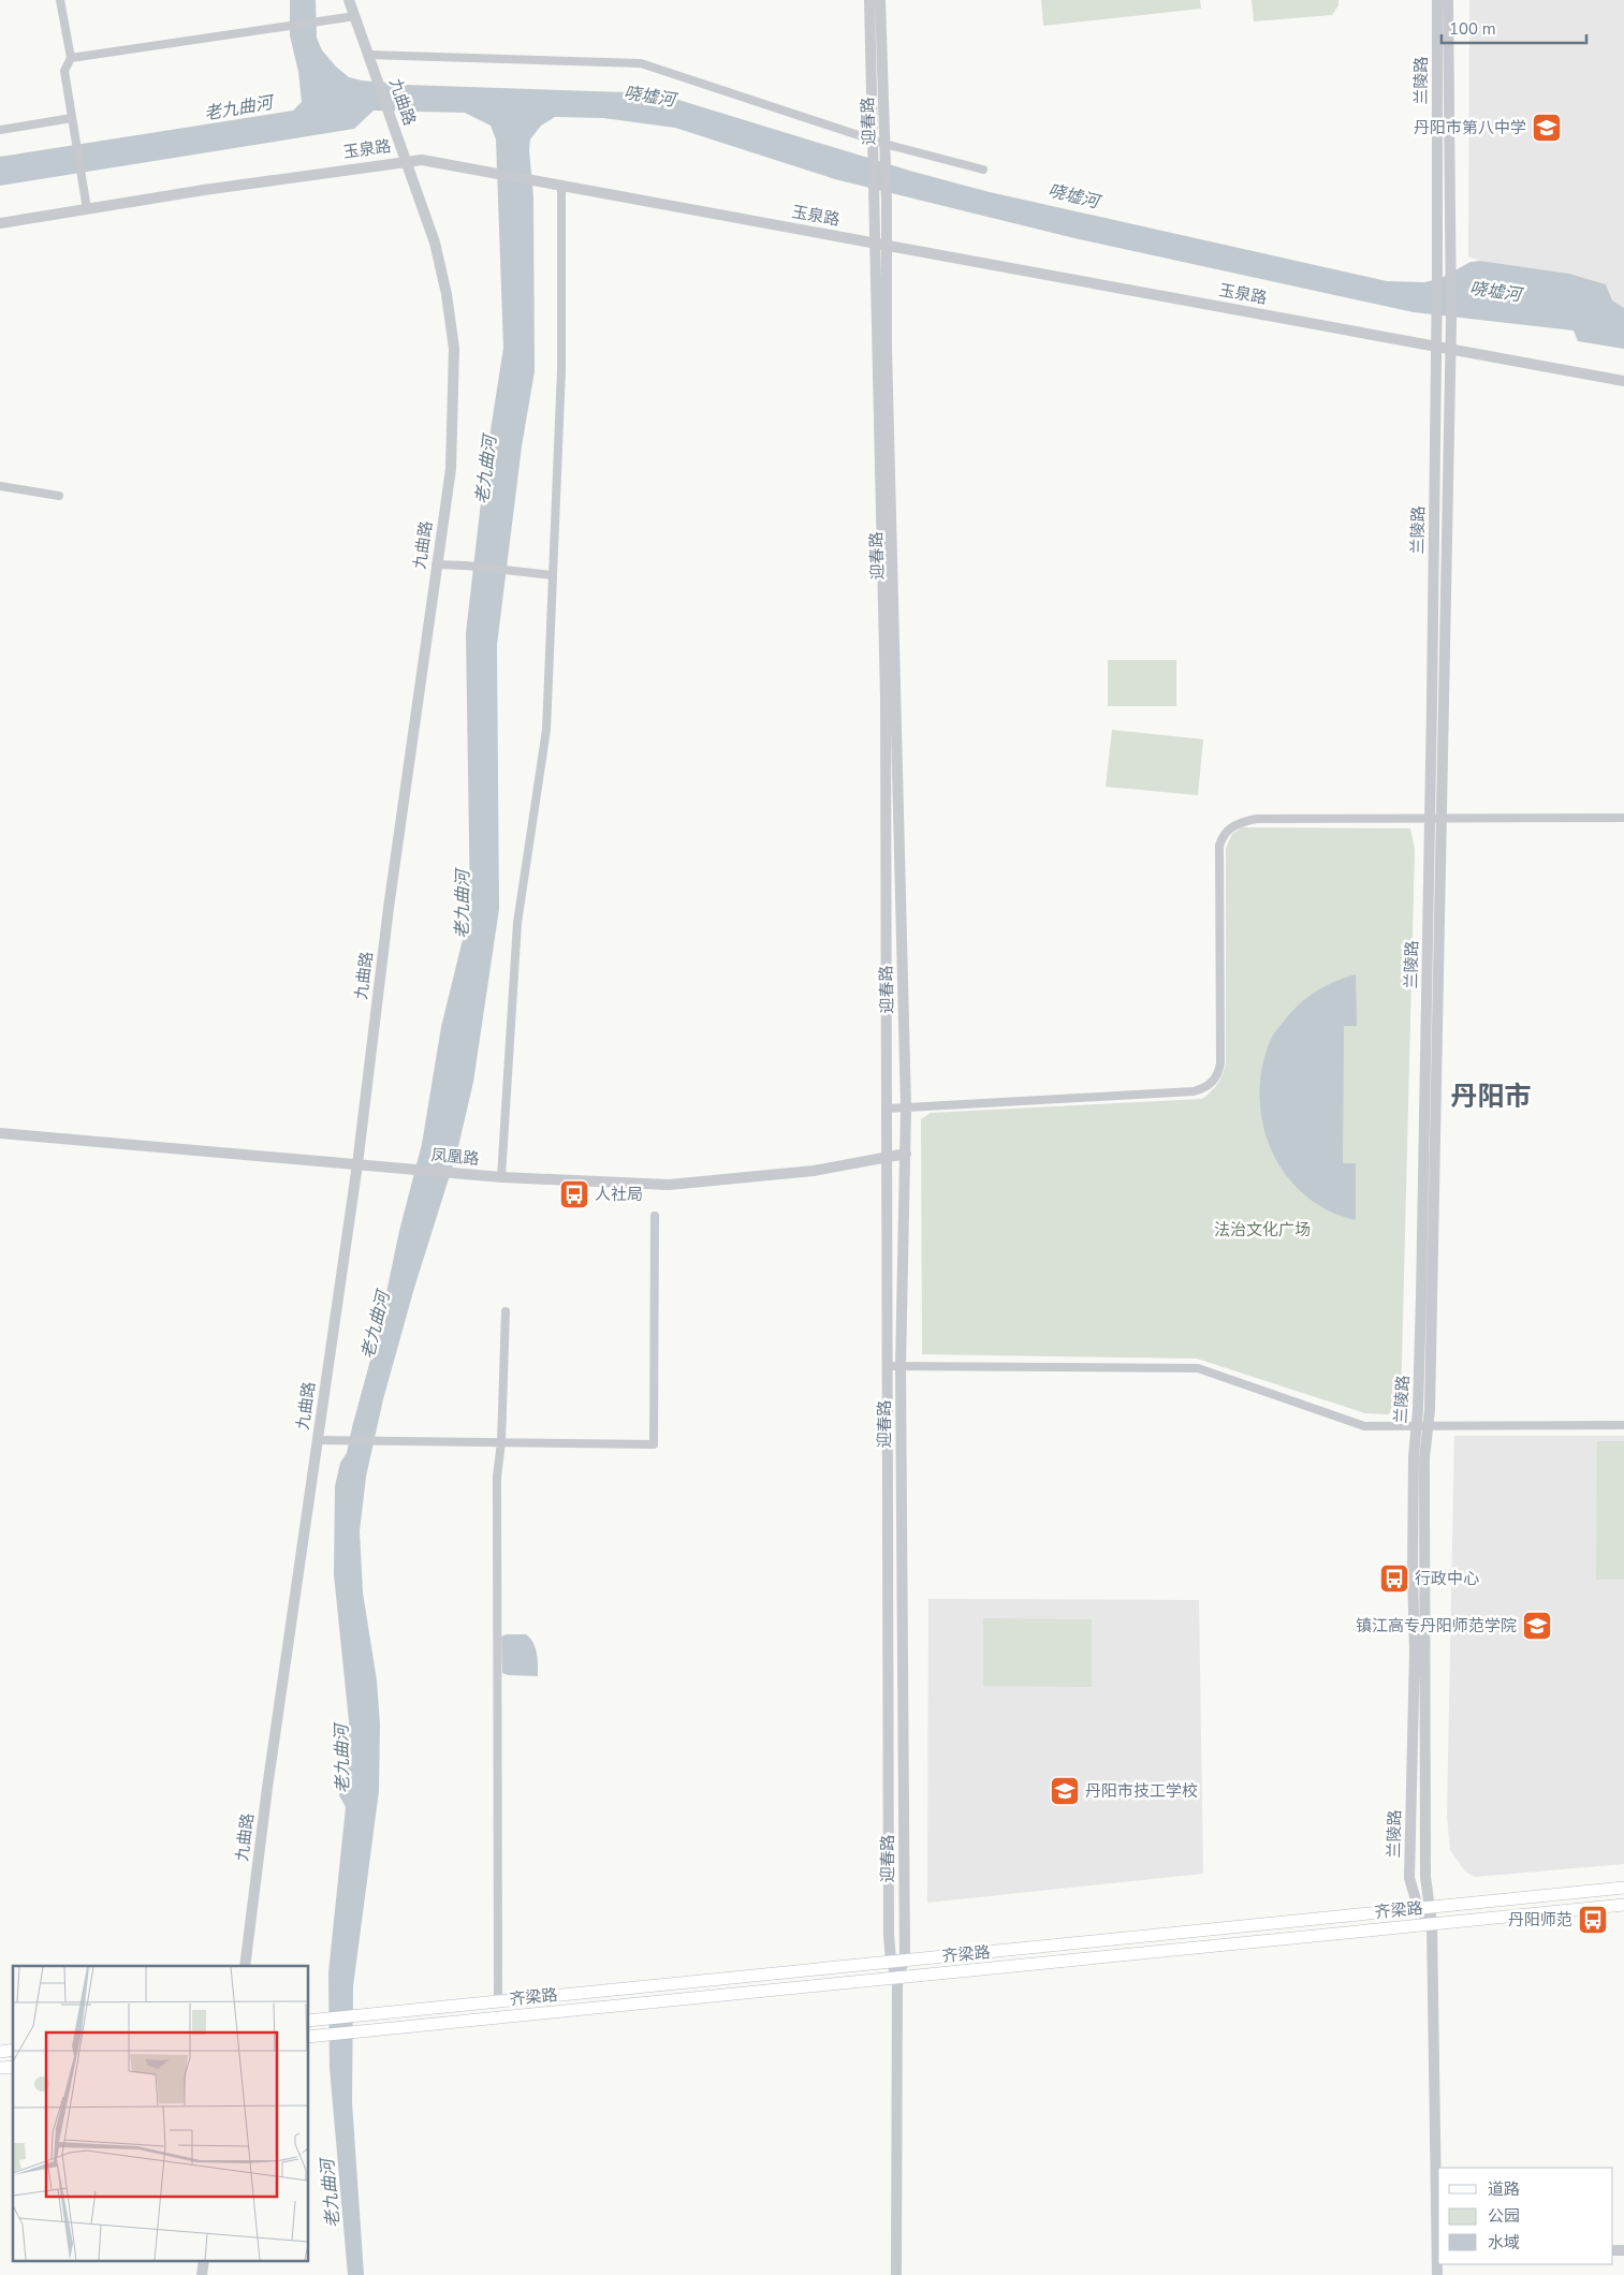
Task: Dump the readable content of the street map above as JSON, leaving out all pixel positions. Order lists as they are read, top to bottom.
{
  "streets": {
    "main road": ["齐梁路"],
    "street": [
      "兰陵路",
      "九曲路",
      "迎春路",
      "玉泉路",
      "凤凰路"
    ]
  },
  "crossings": [
    ["兰陵路", "玉泉路"],
    ["兰陵路", "齐梁路"],
    ["九曲路", "玉泉路"],
    ["九曲路", "凤凰路"],
    ["迎春路", "玉泉路"],
    ["迎春路", "凤凰路"],
    ["迎春路", "齐梁路"]
  ],
  "districts": ["丹阳市"],
  "water": ["哓墟河", "老九曲河"],
  "parks": ["法治文化广场"],
  "places": {
    "school or university": ["丹阳市第八中学", "镇江高专丹阳师范学院", "丹阳市技工学校"],
    "bus stop": ["人社局", "行政中心", "丹阳师范"]
  },
  "legend": ["道路", "公园", "水域"],
  "scale_bar": "100 m"
}
